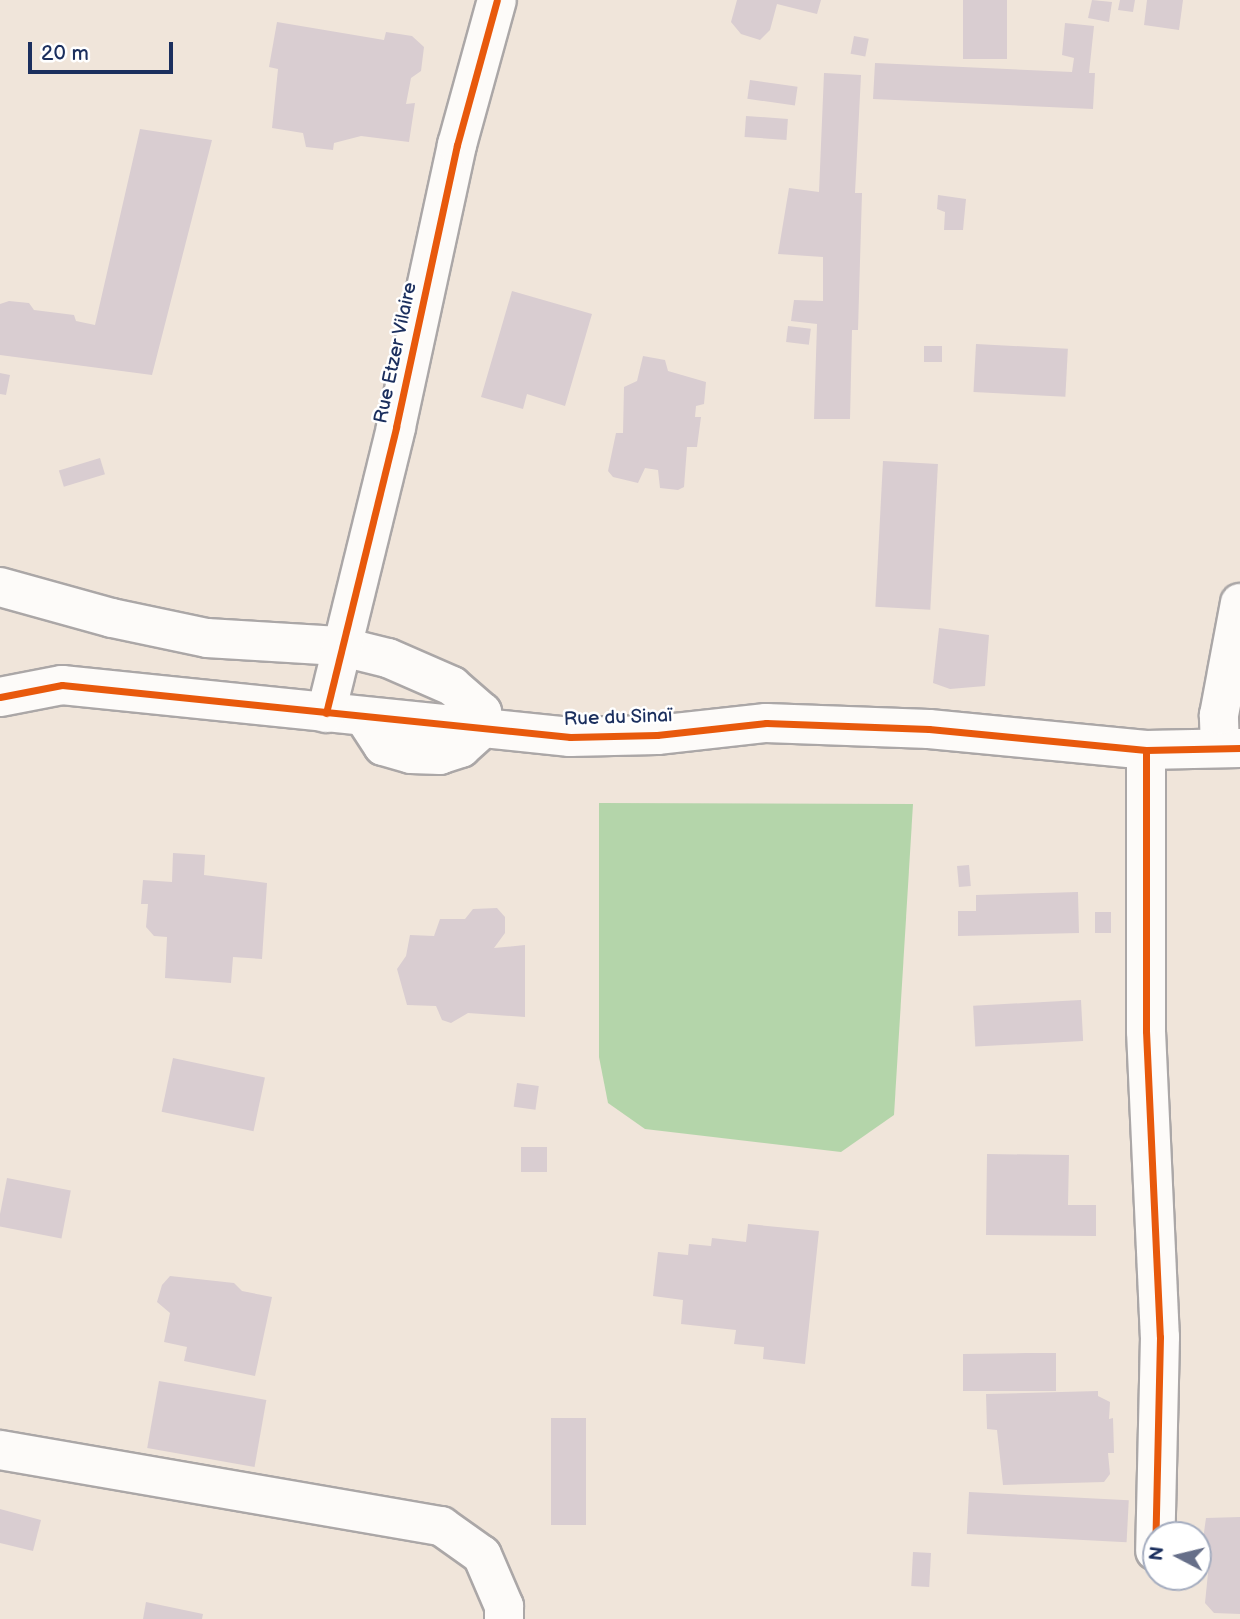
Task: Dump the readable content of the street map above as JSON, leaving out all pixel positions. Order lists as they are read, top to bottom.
{
  "streets": {
    "street": ["Rue Etzer Vilaire", "Rue du Sinaï"]
  },
  "crossings": [
    ["Rue Etzer Vilaire", "Rue du Sinaï"]
  ],
  "scale_bar": "20 m",
  "north": "left"
}
